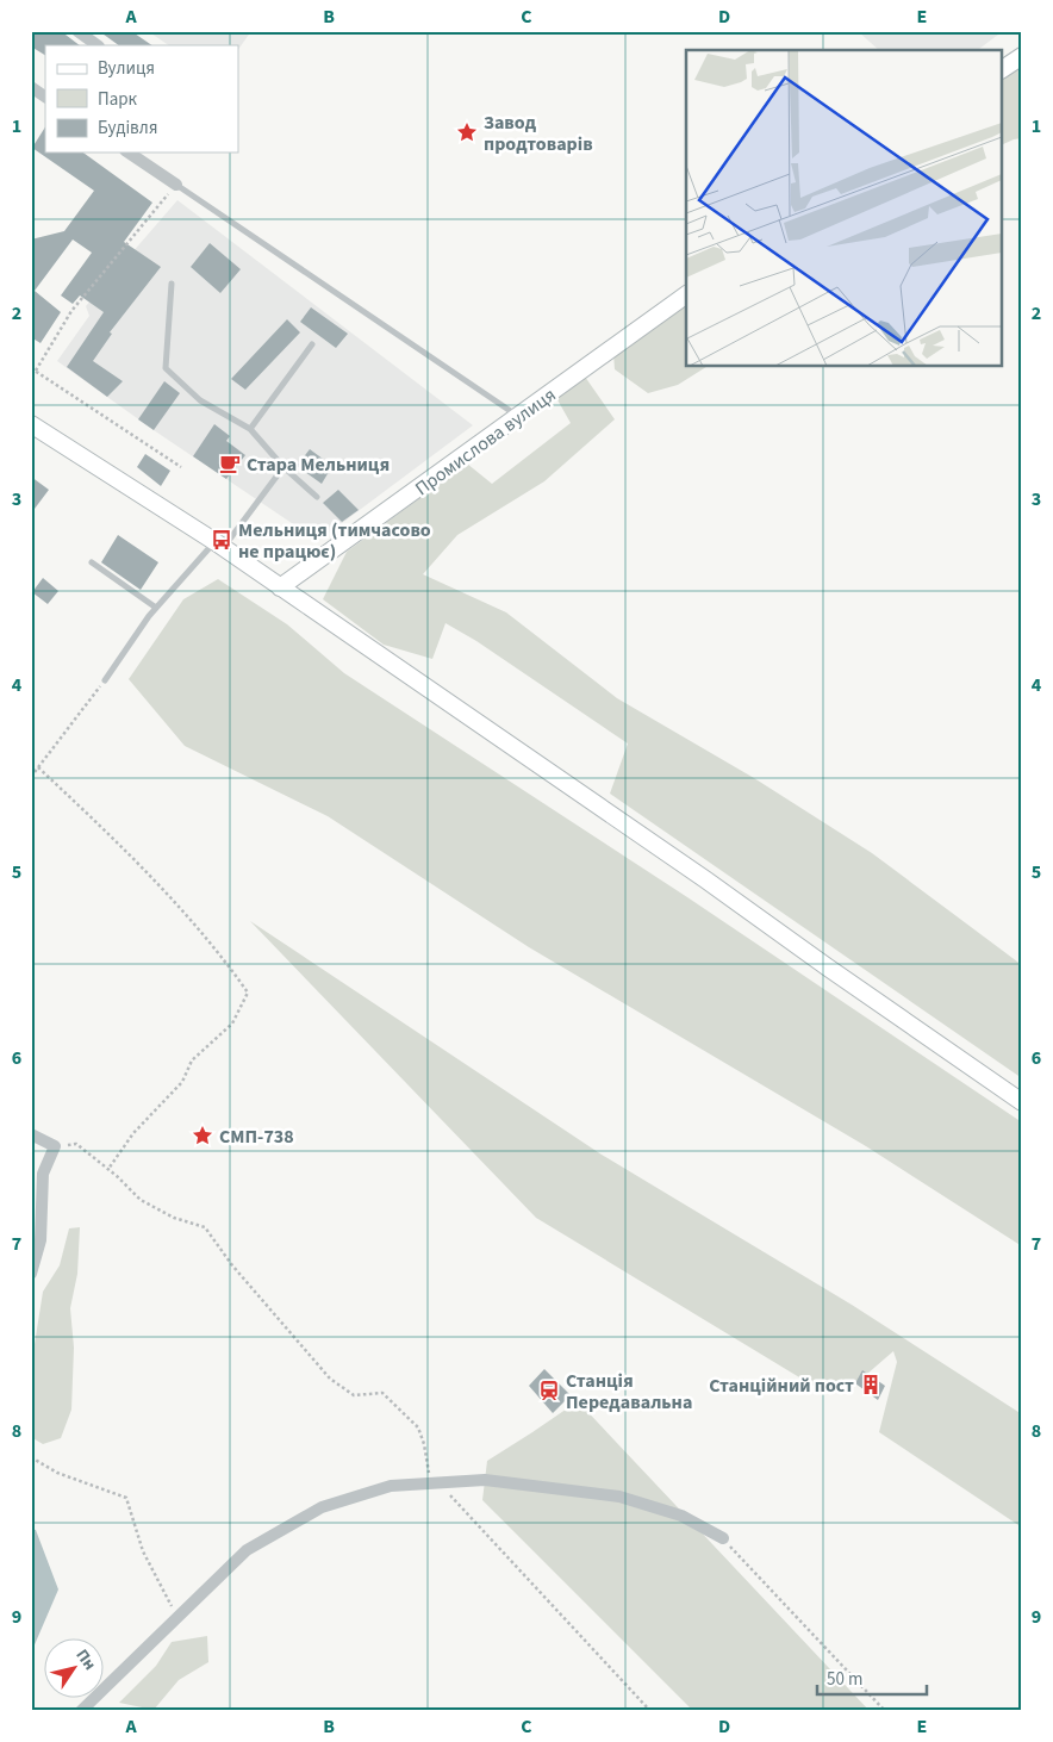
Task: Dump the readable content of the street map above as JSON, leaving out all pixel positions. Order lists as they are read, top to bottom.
{
  "streets": {
    "street": ["Промислова вулиця"]
  },
  "places": {
    "place": ["Завод продтоварів", "СМП-738"],
    "cafe": ["Стара Мельниця"],
    "bus stop": ["Мельниця (тимчасово не працює)"],
    "building": ["Станційний пост"],
    "station": ["Станція Передавальна"]
  },
  "legend": ["Вулиця", "Парк", "Будівля"],
  "scale_bar": "50 m",
  "north": "top right",
  "grid": {
    "columns": [
      "A",
      "B",
      "C",
      "D",
      "E"
    ],
    "rows": [
      "1",
      "2",
      "3",
      "4",
      "5",
      "6",
      "7",
      "8",
      "9"
    ]
  }
}
